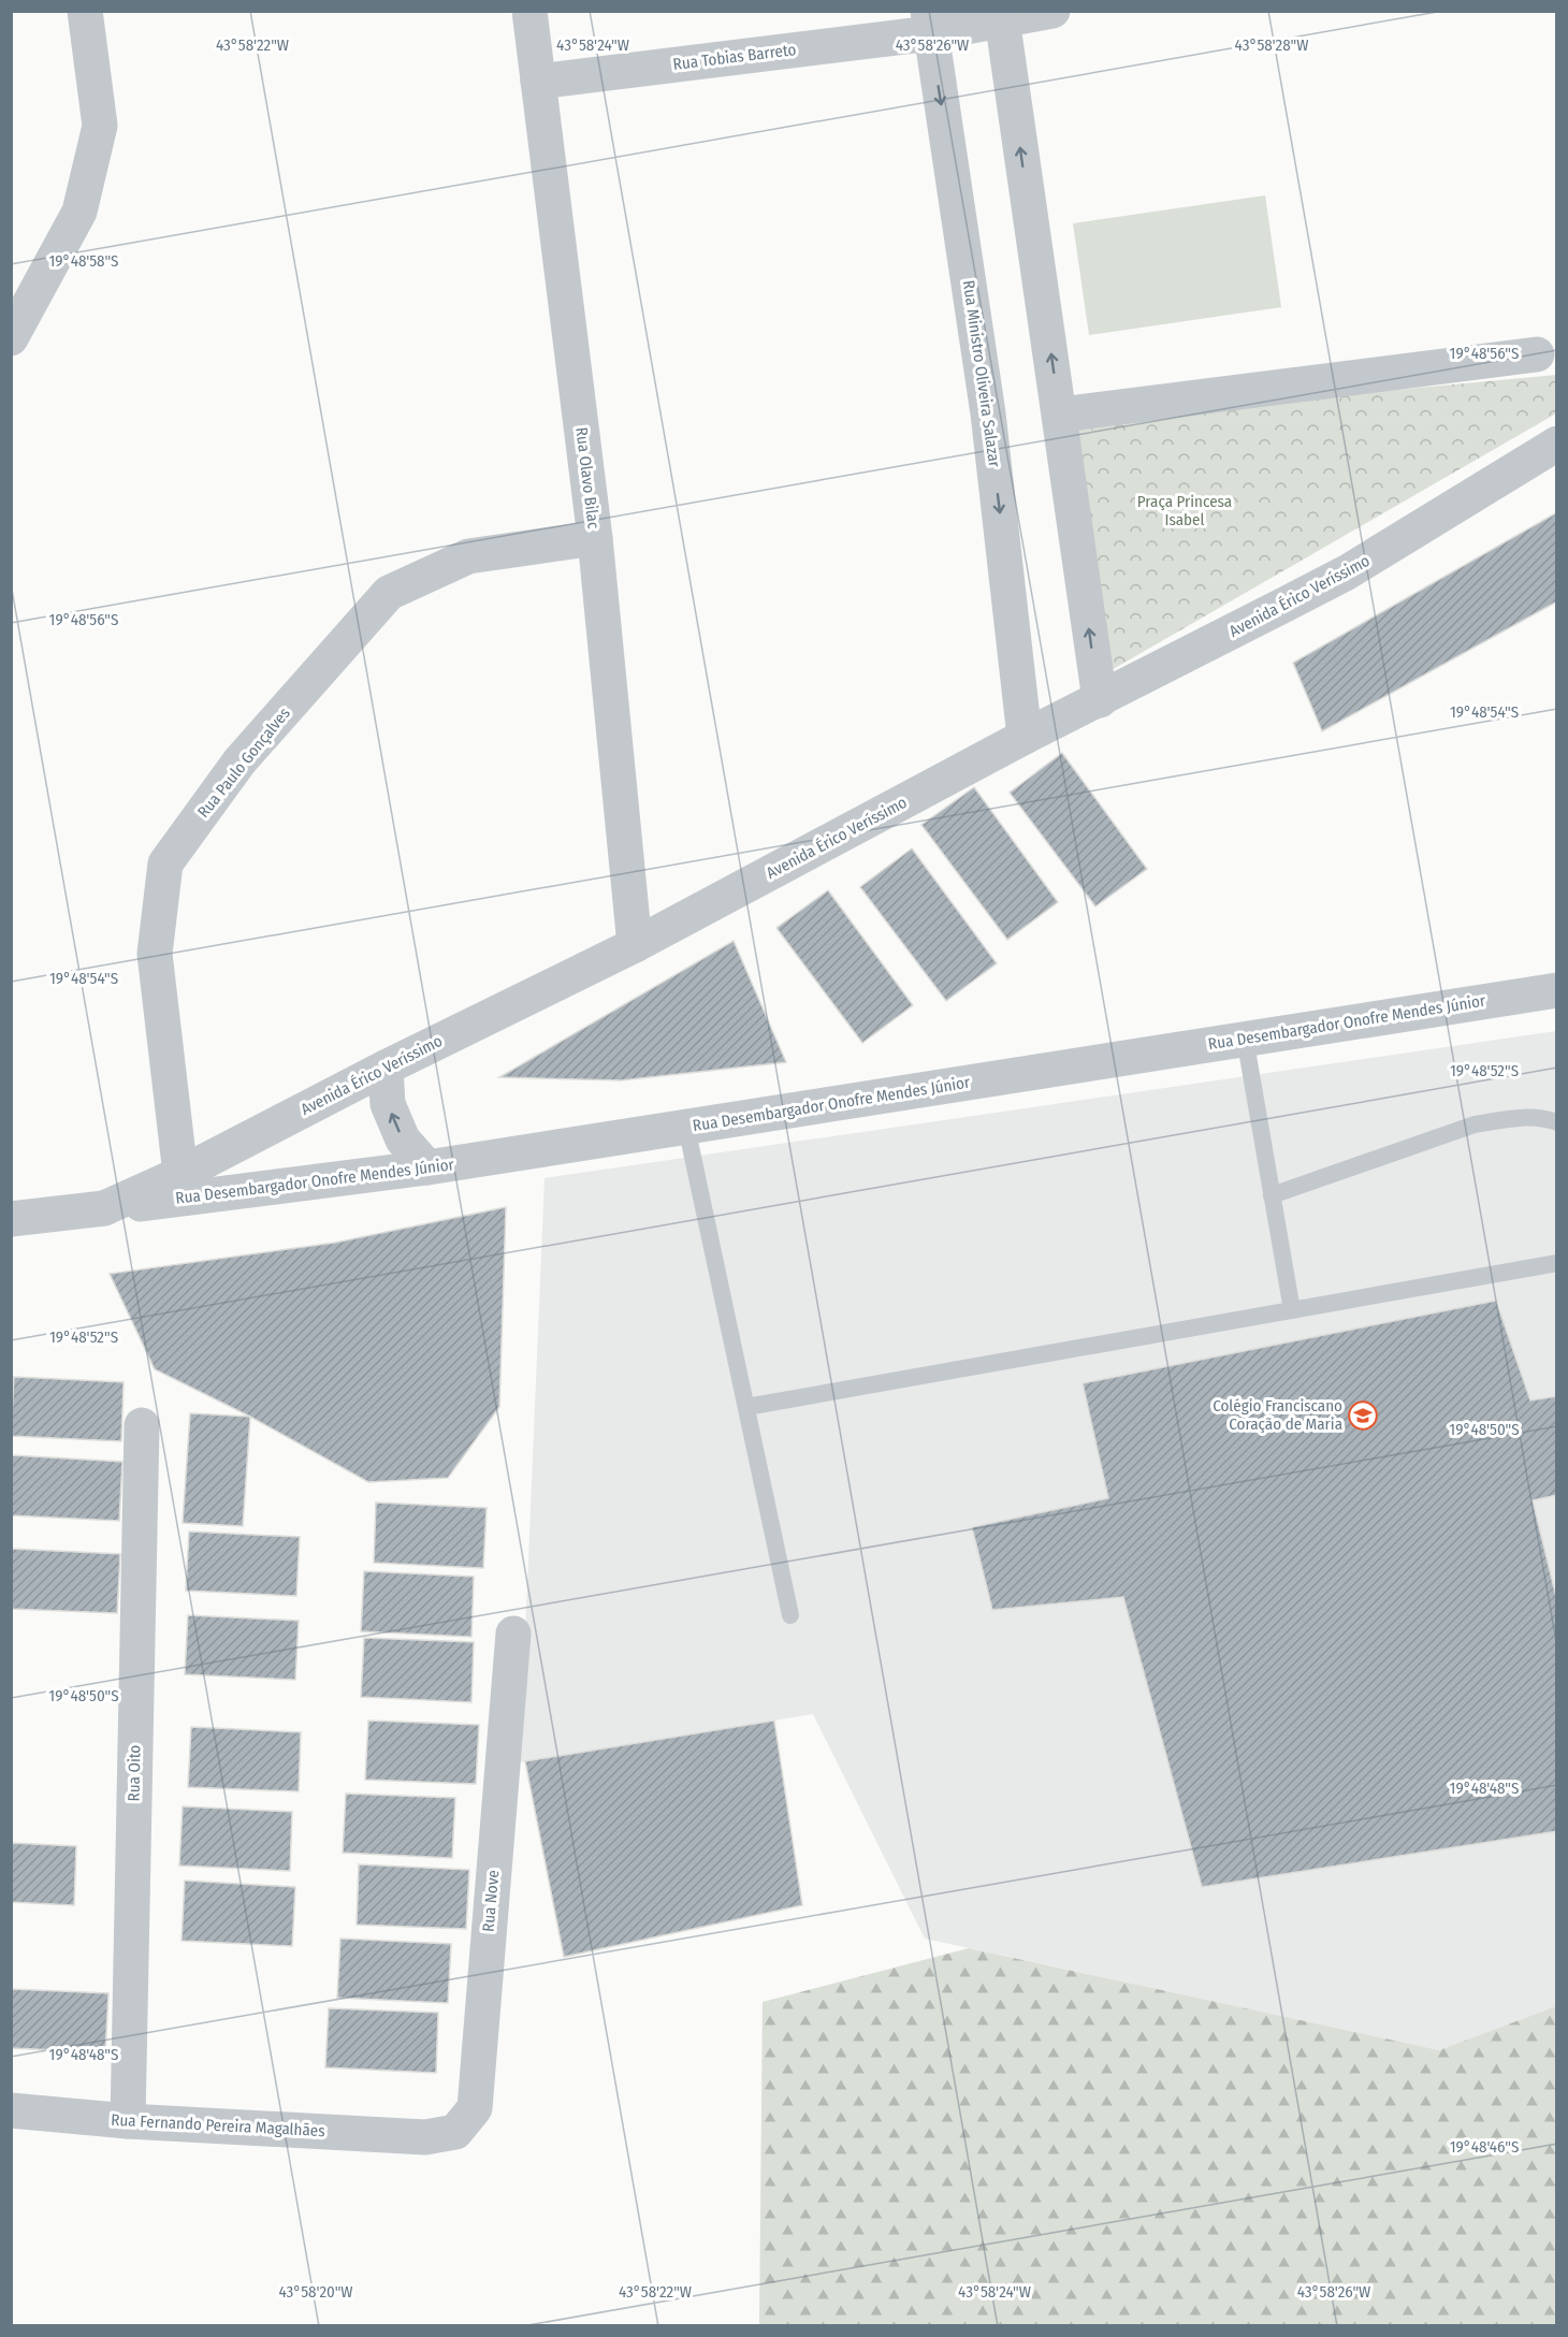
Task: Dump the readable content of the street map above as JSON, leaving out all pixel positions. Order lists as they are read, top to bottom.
{
  "streets": {
    "street": [
      "Rua Tobias Barreto",
      "Rua Ministro Oliveira Salazar",
      "Rua Olavo Bilac",
      "Avenida Érico Veríssimo",
      "Rua Paulo Gonçalves",
      "Rua Desembargador Onofre Mendes Júnior",
      "Rua Oito",
      "Rua Nove",
      "Rua Fernando Pereira Magalhães"
    ]
  },
  "crossings": [
    ["Rua Tobias Barreto", "Rua Ministro Oliveira Salazar"],
    ["Rua Tobias Barreto", "Rua Olavo Bilac"],
    ["Rua Ministro Oliveira Salazar", "Avenida Érico Veríssimo"],
    ["Rua Olavo Bilac", "Avenida Érico Veríssimo"],
    ["Rua Olavo Bilac", "Rua Paulo Gonçalves"],
    ["Avenida Érico Veríssimo", "Rua Paulo Gonçalves"],
    ["Avenida Érico Veríssimo", "Rua Desembargador Onofre Mendes Júnior"],
    ["Rua Oito", "Rua Fernando Pereira Magalhães"],
    ["Rua Nove", "Rua Fernando Pereira Magalhães"]
  ],
  "parks": ["Praça Princesa Isabel"],
  "places": {
    "school or university": ["Colégio Franciscano Coração de Maria"]
  },
  "coordinates": [
    "43°58'22\"W",
    "43°58'24\"W",
    "43°58'26\"W",
    "43°58'28\"W",
    "19°48'58\"S",
    "19°48'56\"S",
    "19°48'54\"S",
    "19°48'52\"S",
    "19°48'50\"S",
    "19°48'48\"S",
    "19°48'46\"S",
    "43°58'20\"W"
  ]
}
